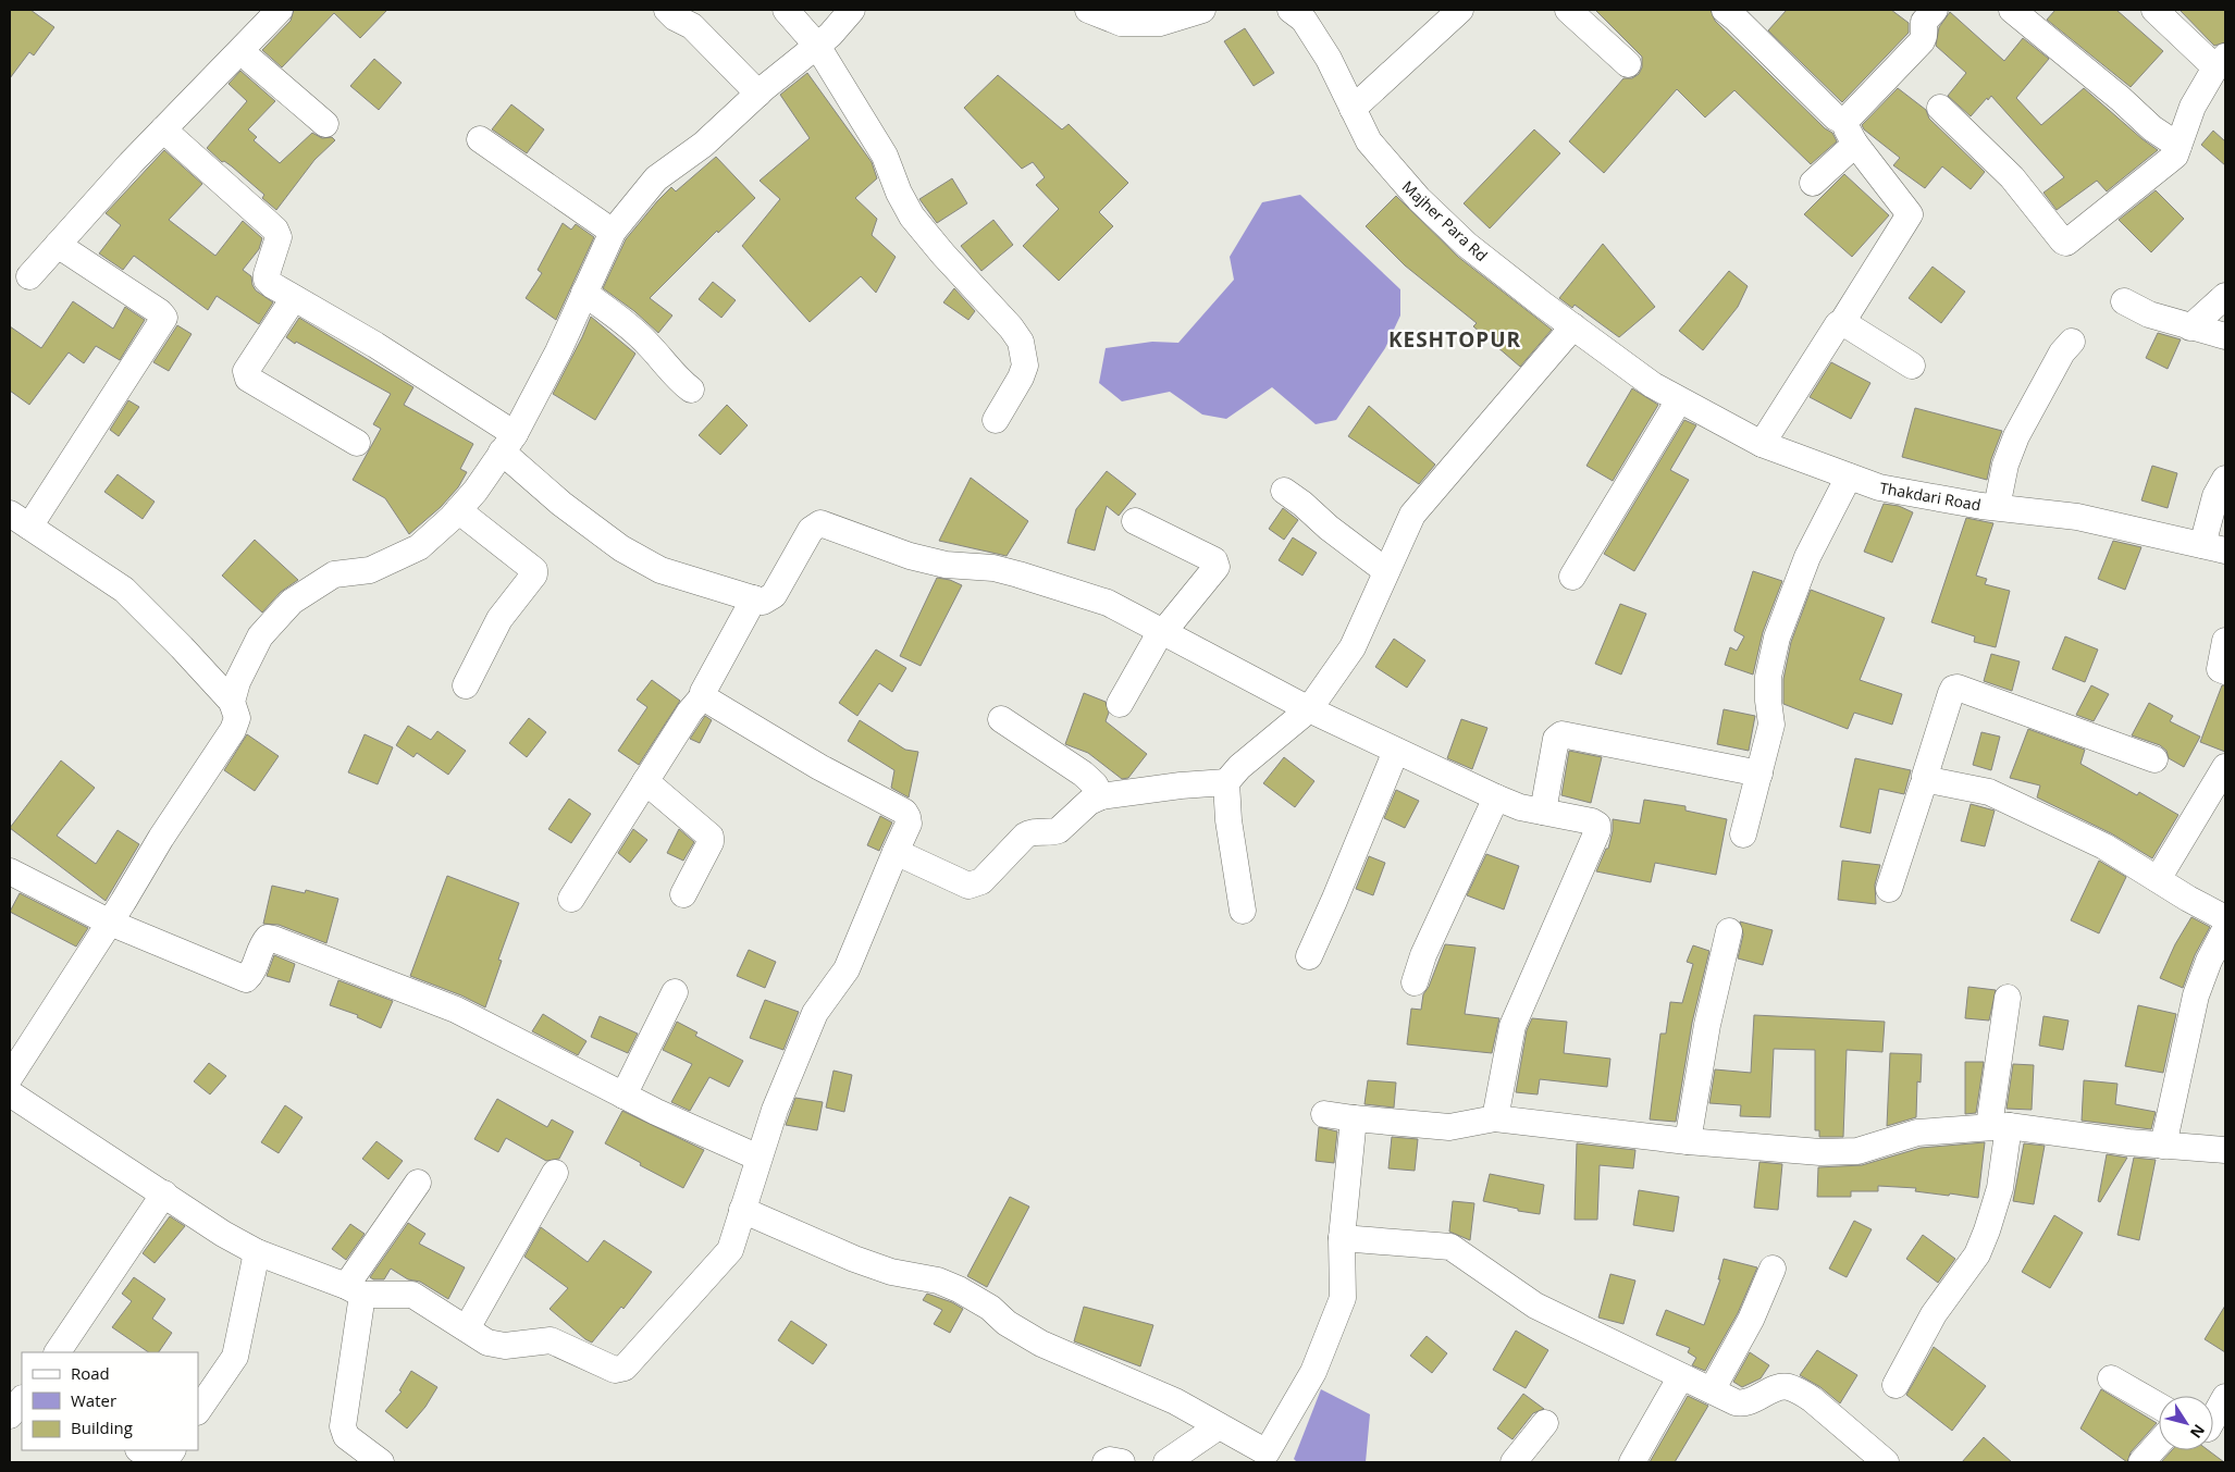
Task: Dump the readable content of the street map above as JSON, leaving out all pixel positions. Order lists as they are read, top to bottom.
{
  "streets": {
    "street": ["Majher Para Rd", "Thakdari Road"]
  },
  "crossings": [
    ["Majher Para Rd", "Thakdari Road"]
  ],
  "districts": ["KESHTOPUR"],
  "legend": ["Road", "Water", "Building"],
  "north": "bottom right"
}
